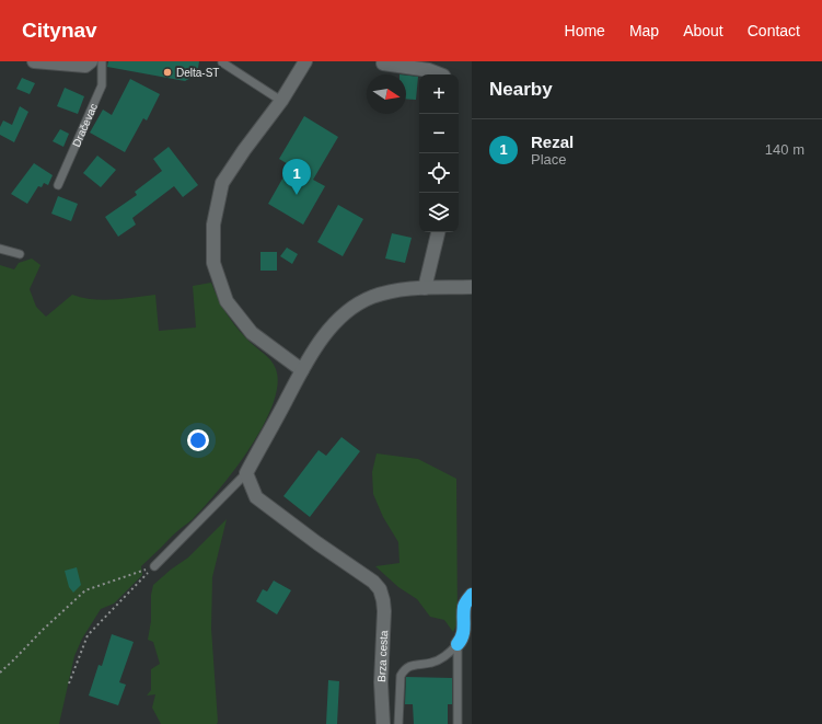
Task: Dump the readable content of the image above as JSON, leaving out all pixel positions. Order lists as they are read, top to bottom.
{
  "streets": {
    "street": ["Brza cesta"],
    "lane": ["Dračevac"]
  },
  "places": ["Delta-ST"],
  "north": "right",
  "page": {
    "header": "Citynav",
    "nav": [
      "Home",
      "Map",
      "About",
      "Contact"
    ],
    "heading": "Nearby",
    "map_buttons": ["+", "−"],
    "list": [
      {
        "mark": "1",
        "name": "Rezal",
        "note": "Place",
        "value": "140 m"
      }
    ],
    "pins": "1"
  }
}
